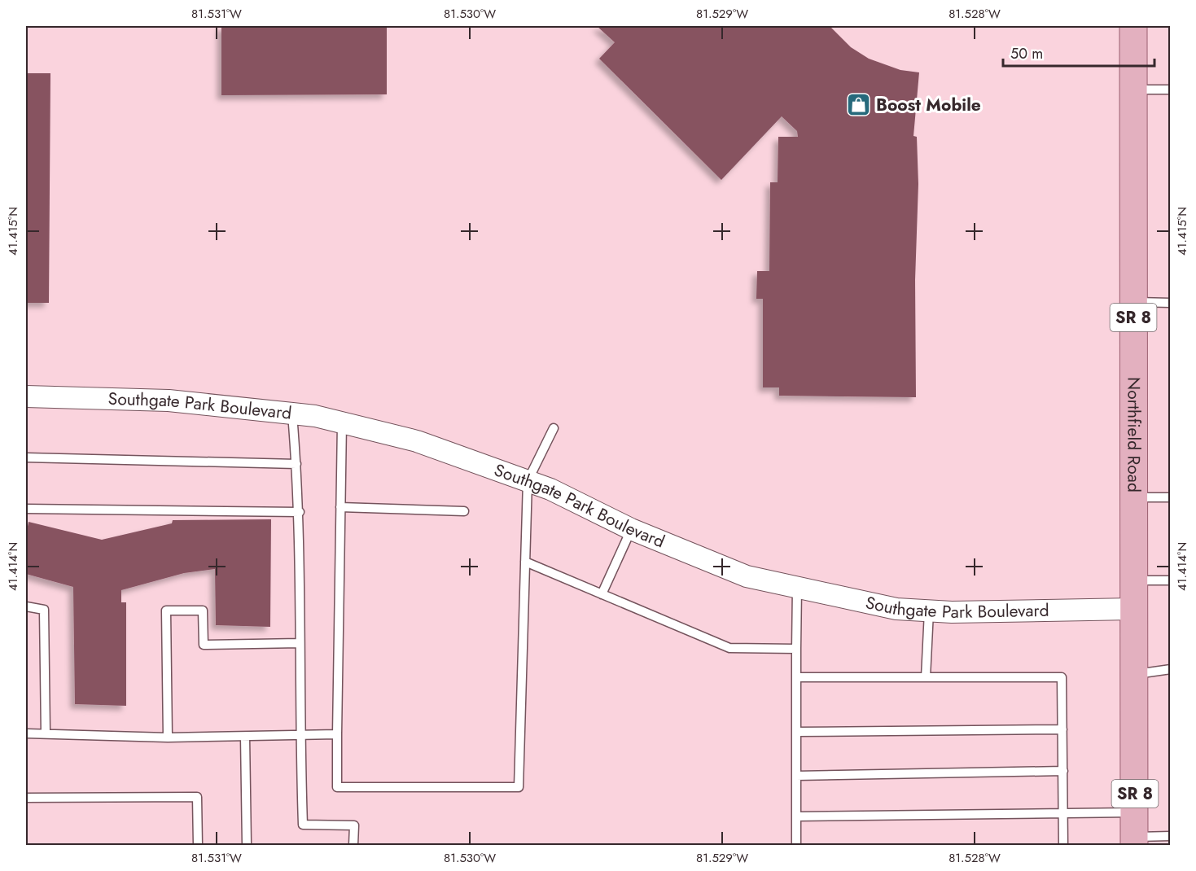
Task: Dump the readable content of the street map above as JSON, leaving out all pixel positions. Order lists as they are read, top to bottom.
{
  "streets": {
    "main road": ["SR 8", "Northfield Road"],
    "street": ["Southgate Park Boulevard"]
  },
  "crossings": [
    ["Southgate Park Boulevard", "Northfield Road"]
  ],
  "places": {
    "shop": ["Boost Mobile"]
  },
  "scale_bar": "50 m",
  "coordinates": [
    "81.531°W",
    "81.530°W",
    "81.529°W",
    "81.528°W",
    "41.415°N",
    "41.414°N"
  ]
}
